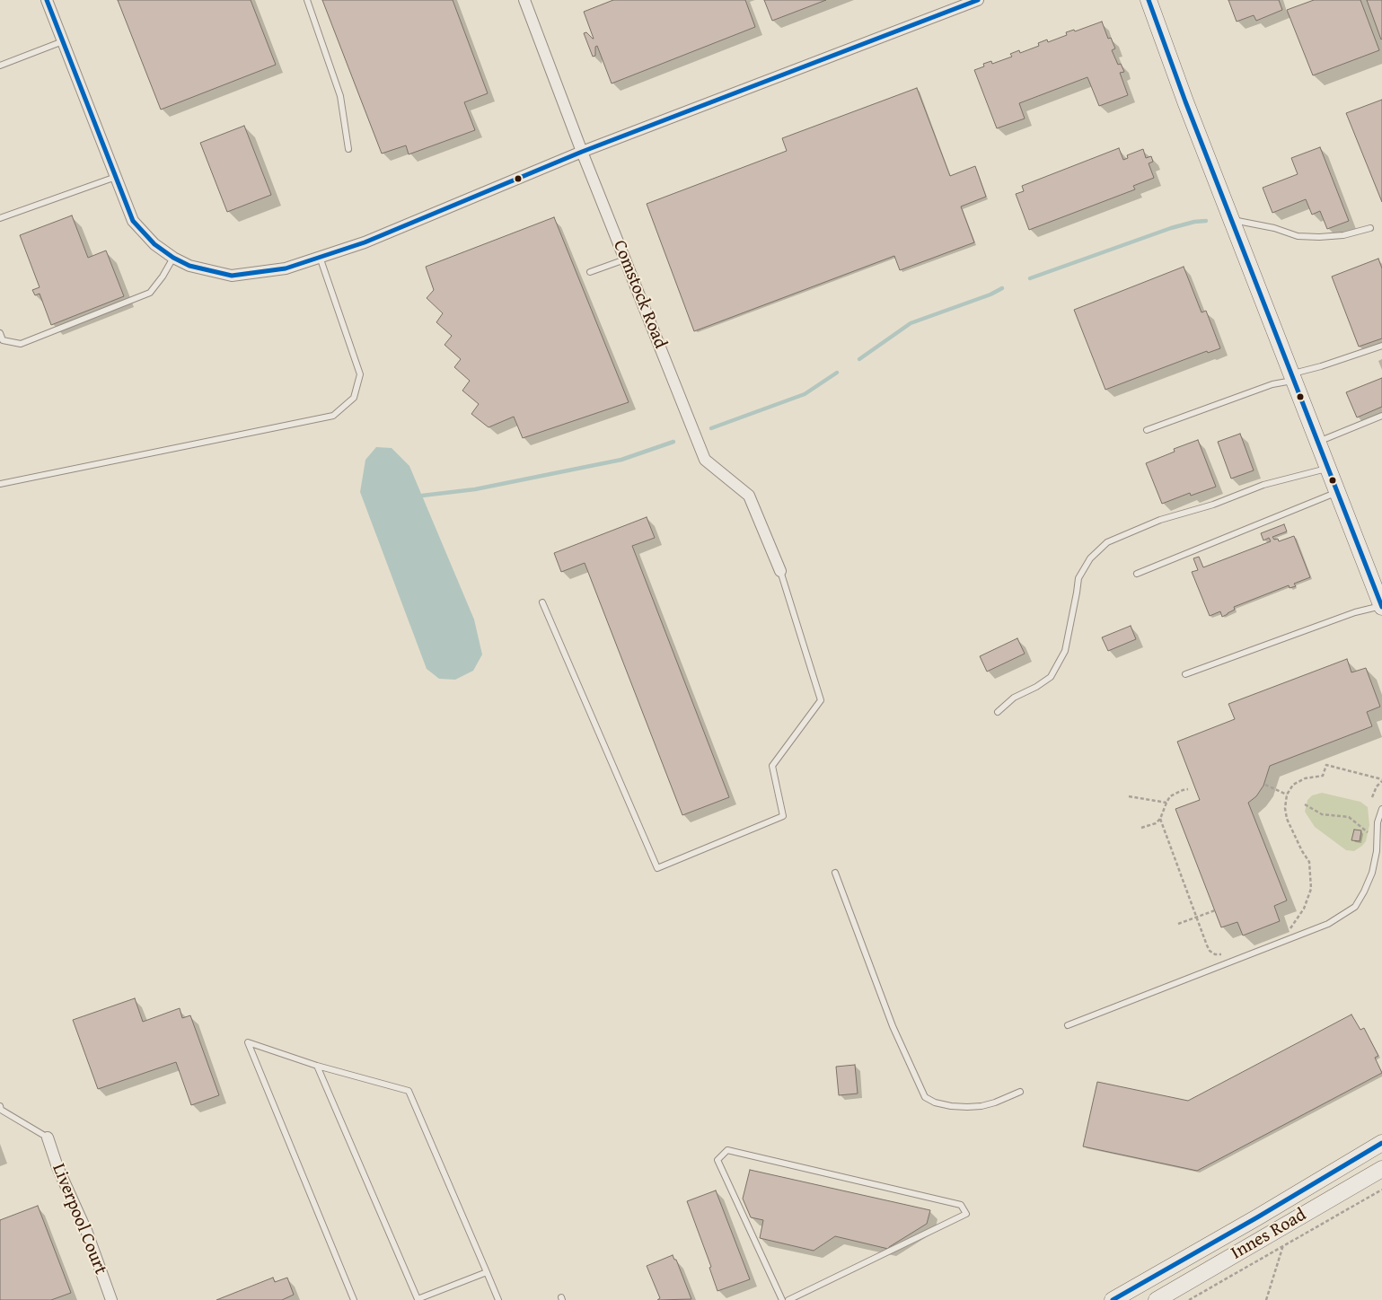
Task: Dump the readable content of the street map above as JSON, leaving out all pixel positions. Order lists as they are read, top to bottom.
{
  "streets": {
    "street": ["Comstock Road", "Liverpool Court", "Innes Road"]
  }
}
